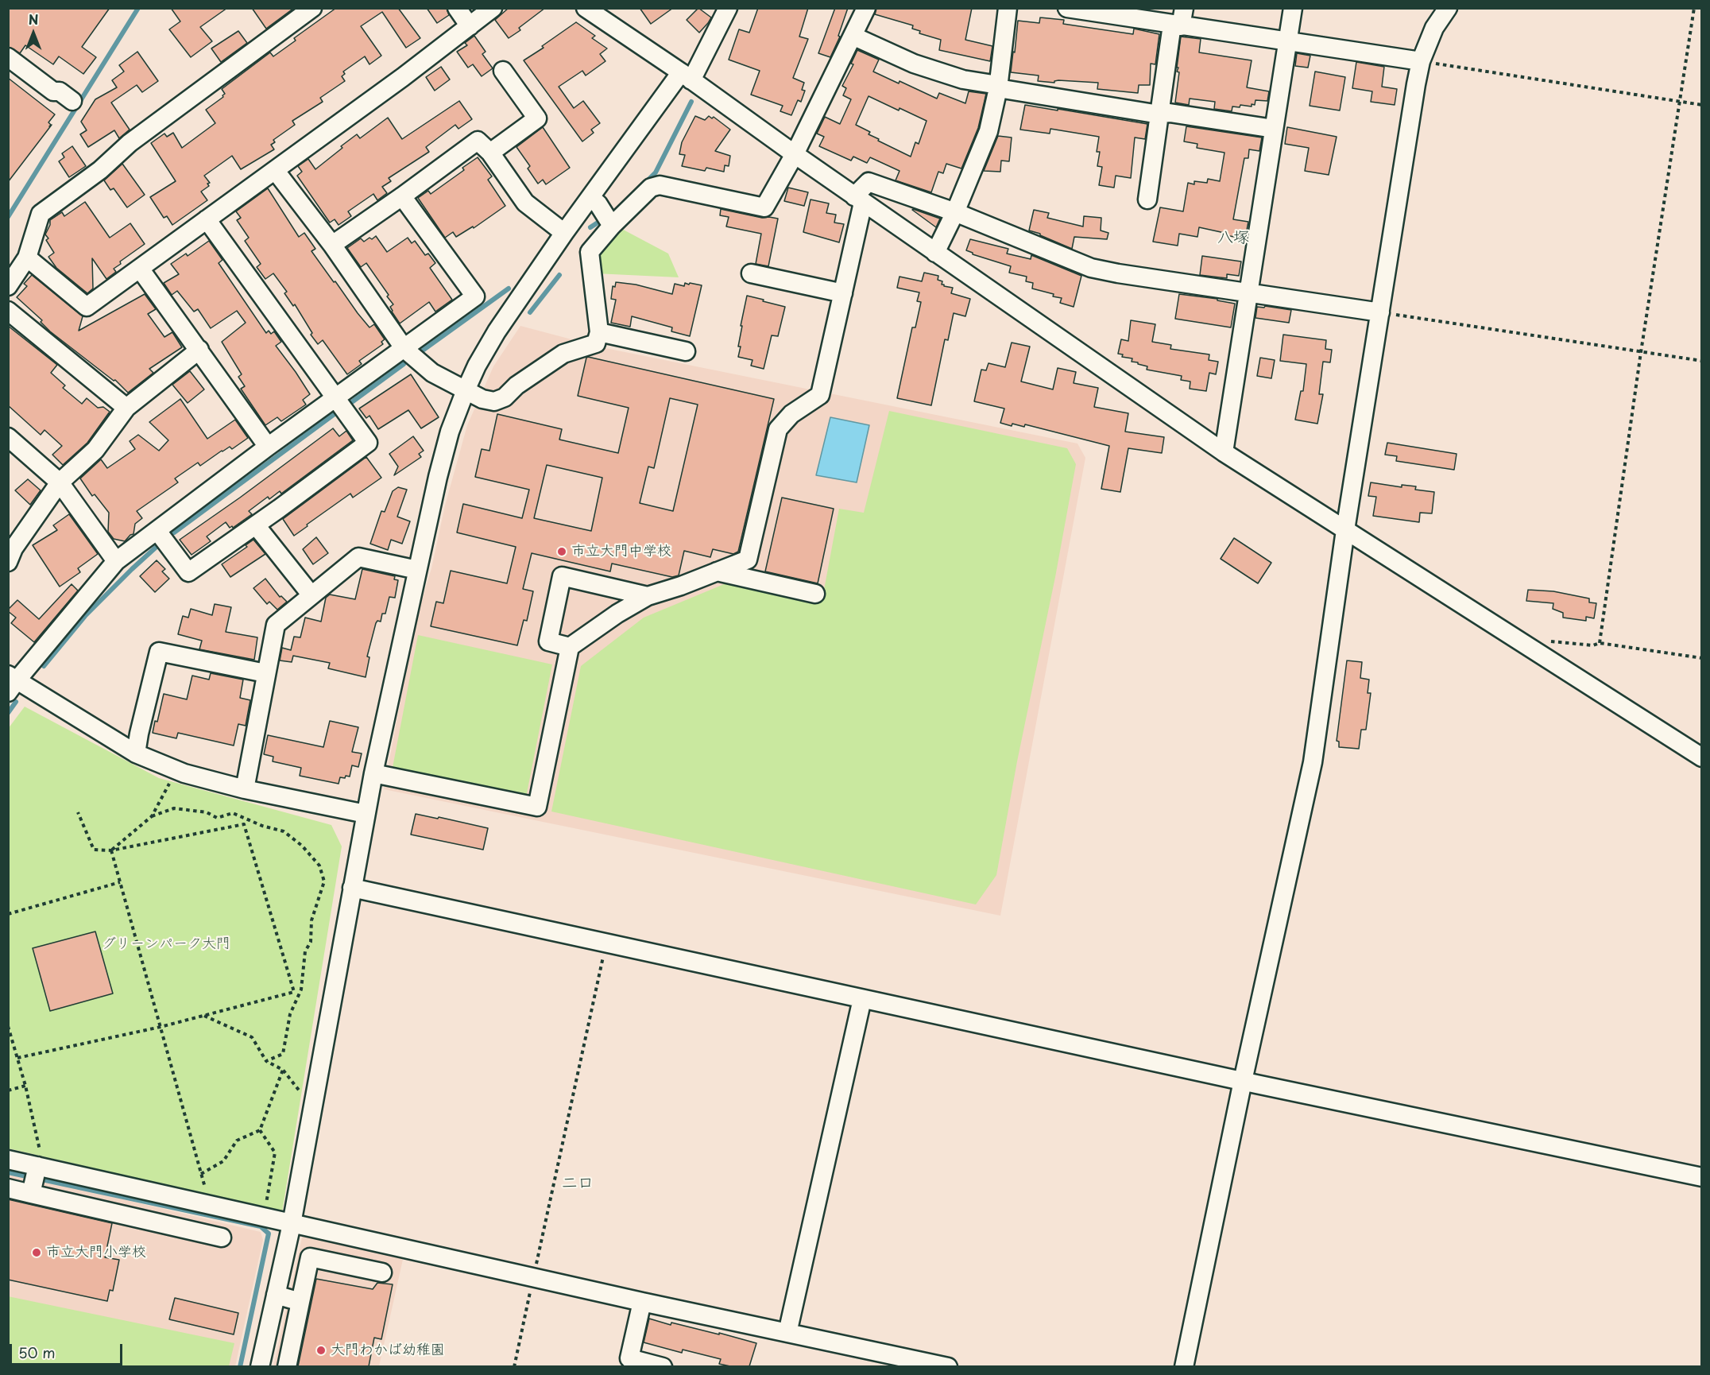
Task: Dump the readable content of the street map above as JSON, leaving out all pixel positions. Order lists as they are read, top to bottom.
{
  "districts": ["八塚", "二口"],
  "parks": ["グリーンパーク大門"],
  "places": ["市立大門中学校", "市立大門小学校", "大門わかば幼稚園"],
  "scale_bar": "50 m",
  "north": "top"
}
